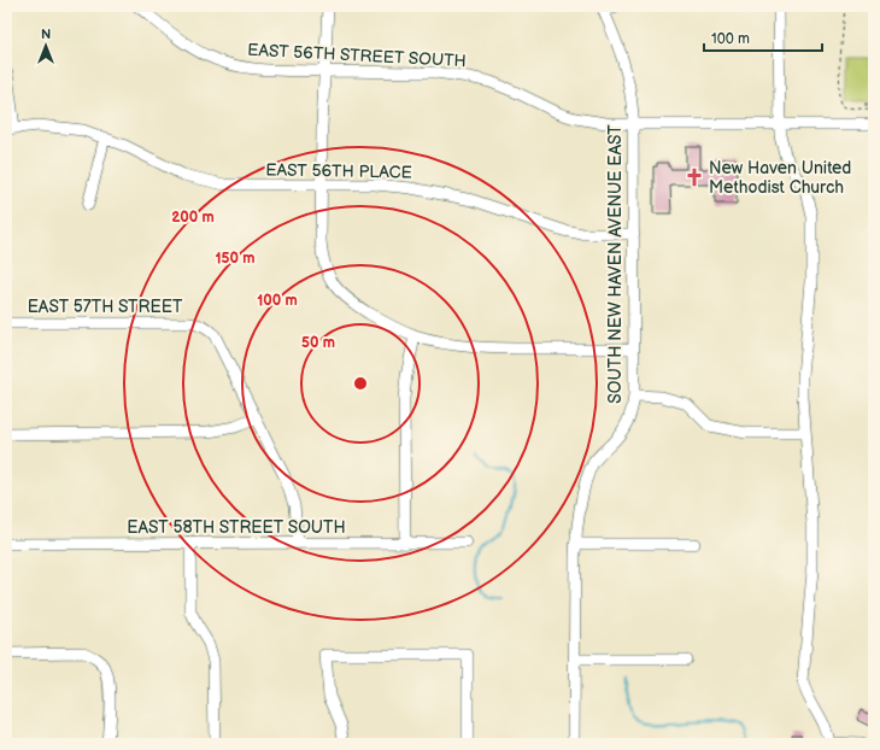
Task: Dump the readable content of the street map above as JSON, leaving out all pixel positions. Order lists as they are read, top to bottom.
{
  "streets": {
    "street": [
      "EAST 56TH STREET SOUTH",
      "EAST 56TH PLACE",
      "SOUTH NEW HAVEN AVENUE EAST",
      "EAST 57TH STREET",
      "EAST 58TH STREET SOUTH"
    ]
  },
  "crossings": [
    ["EAST 56TH STREET SOUTH", "SOUTH NEW HAVEN AVENUE EAST"],
    ["EAST 56TH PLACE", "SOUTH NEW HAVEN AVENUE EAST"]
  ],
  "places": {
    "church": ["New Haven United Methodist Church"]
  },
  "scale_bar": "100 m",
  "north": "top",
  "rings": [
    "200 m",
    "150 m",
    "100 m",
    "50 m"
  ]
}
